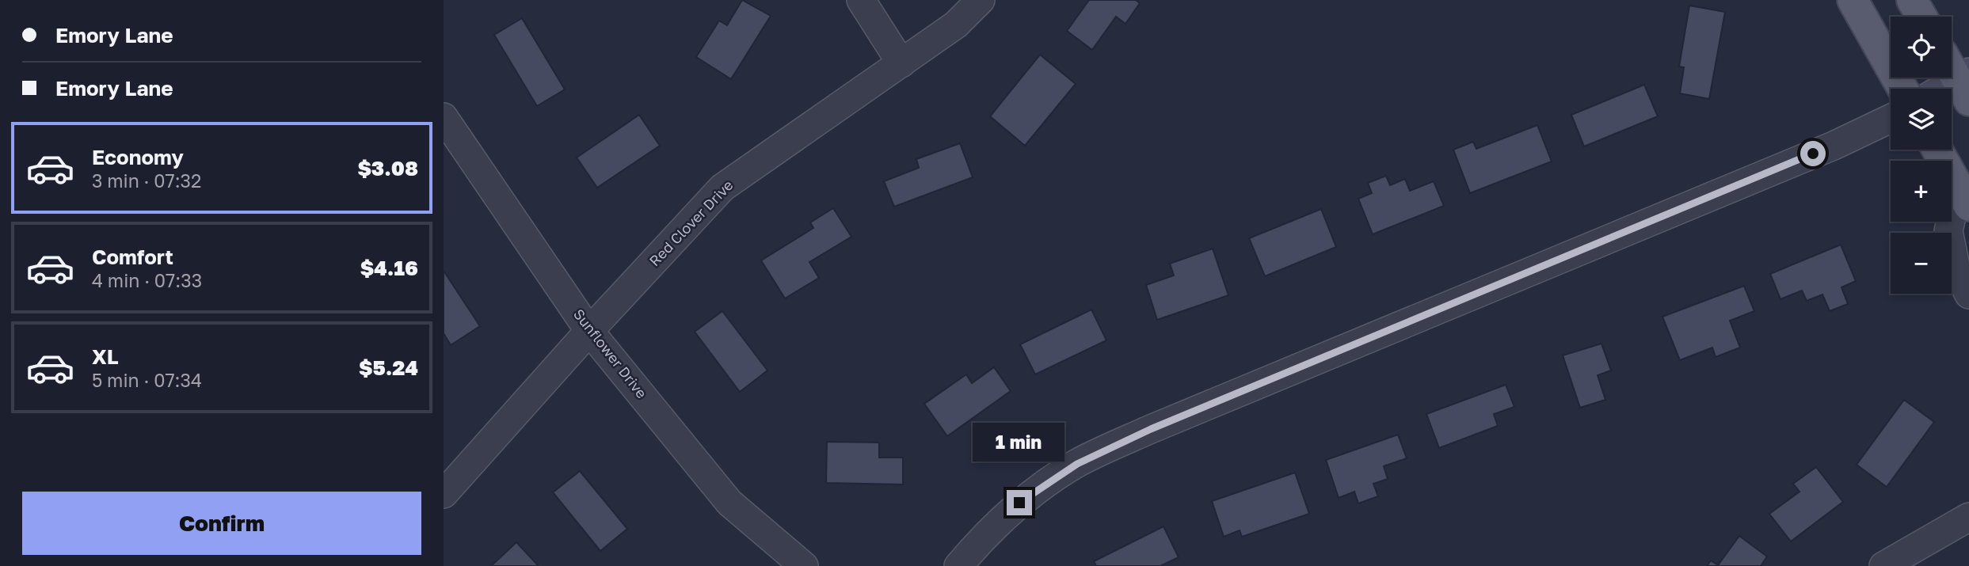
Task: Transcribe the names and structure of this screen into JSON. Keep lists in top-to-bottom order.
{
  "streets": {
    "street": ["Red Clover Drive", "Sunflower Drive"]
  },
  "crossings": [
    ["Red Clover Drive", "Sunflower Drive"]
  ],
  "page": {
    "banner": ["Emory Lane", "Emory Lane"],
    "map_buttons": ["+", "−"],
    "list": [
      {
        "name": "Economy",
        "note": "3 min · 07:32",
        "value": "$3.08"
      },
      {
        "name": "Comfort",
        "note": "4 min · 07:33",
        "value": "$4.16"
      },
      {
        "name": "XL",
        "note": "5 min · 07:34",
        "value": "$5.24"
      }
    ],
    "bubble": "1 min",
    "buttons": "Confirm"
  }
}
